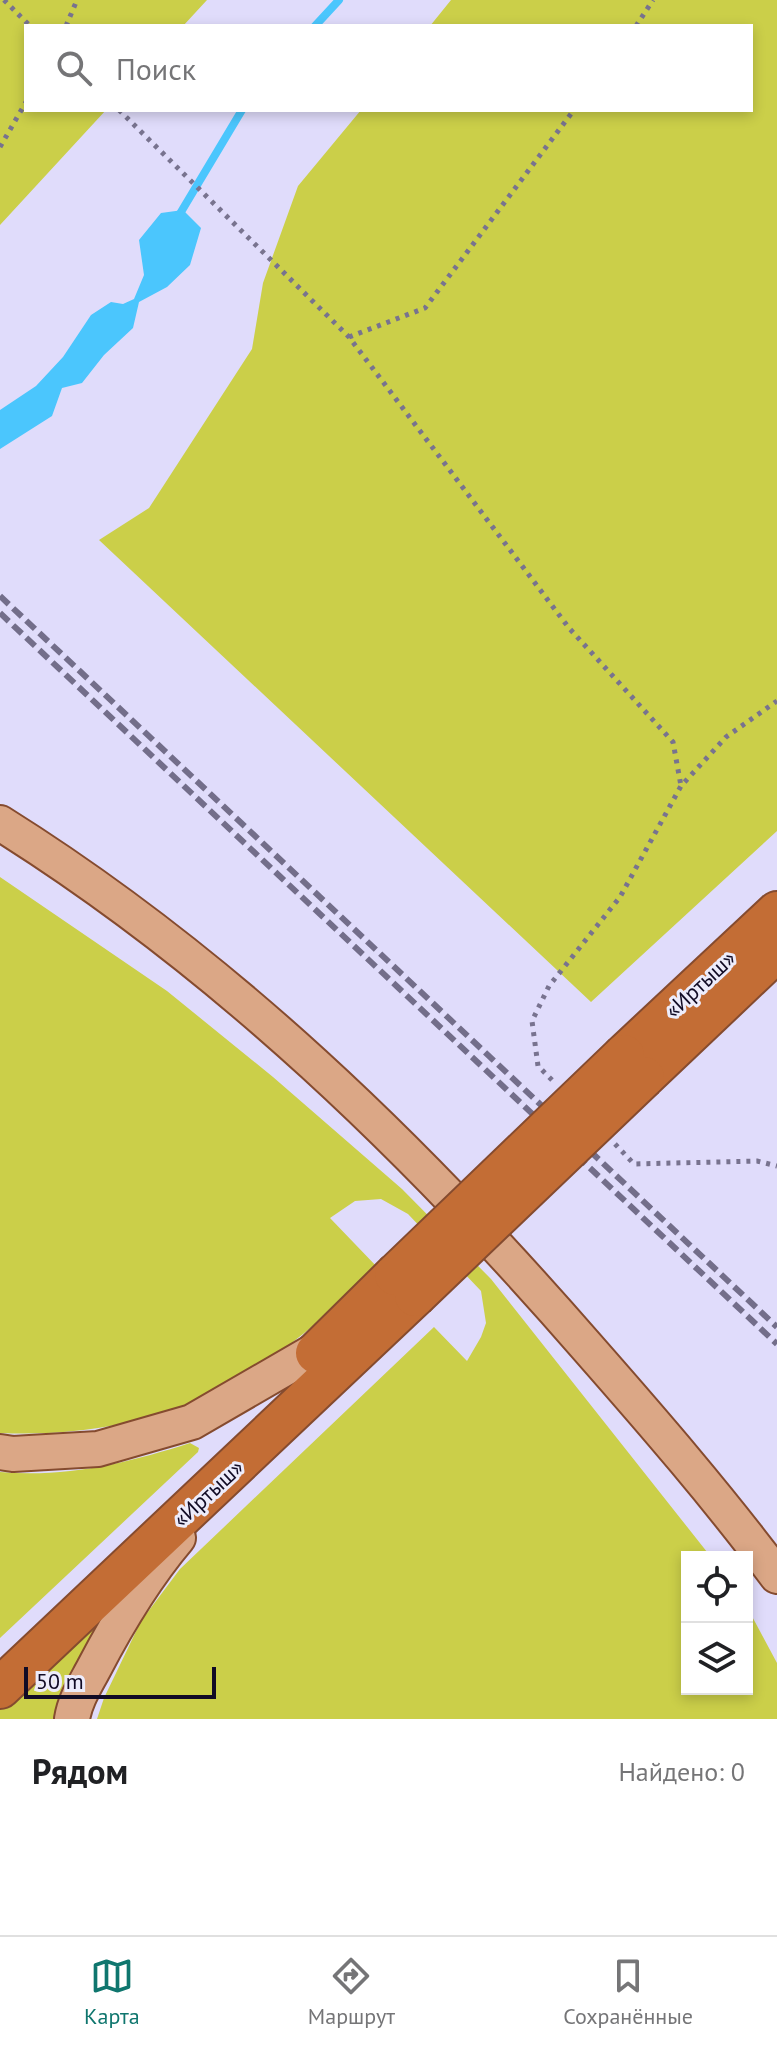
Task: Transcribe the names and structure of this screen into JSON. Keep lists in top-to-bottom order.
{
  "streets": {
    "highway": ["«Иртыш»"]
  },
  "scale_bar": "50 m",
  "page": {
    "search": "Поиск",
    "scale": "50 m",
    "heading": ["Рядом", "Найдено: 0"],
    "nav": ["Карта", "Маршрут", "Сохранённые"]
  }
}
